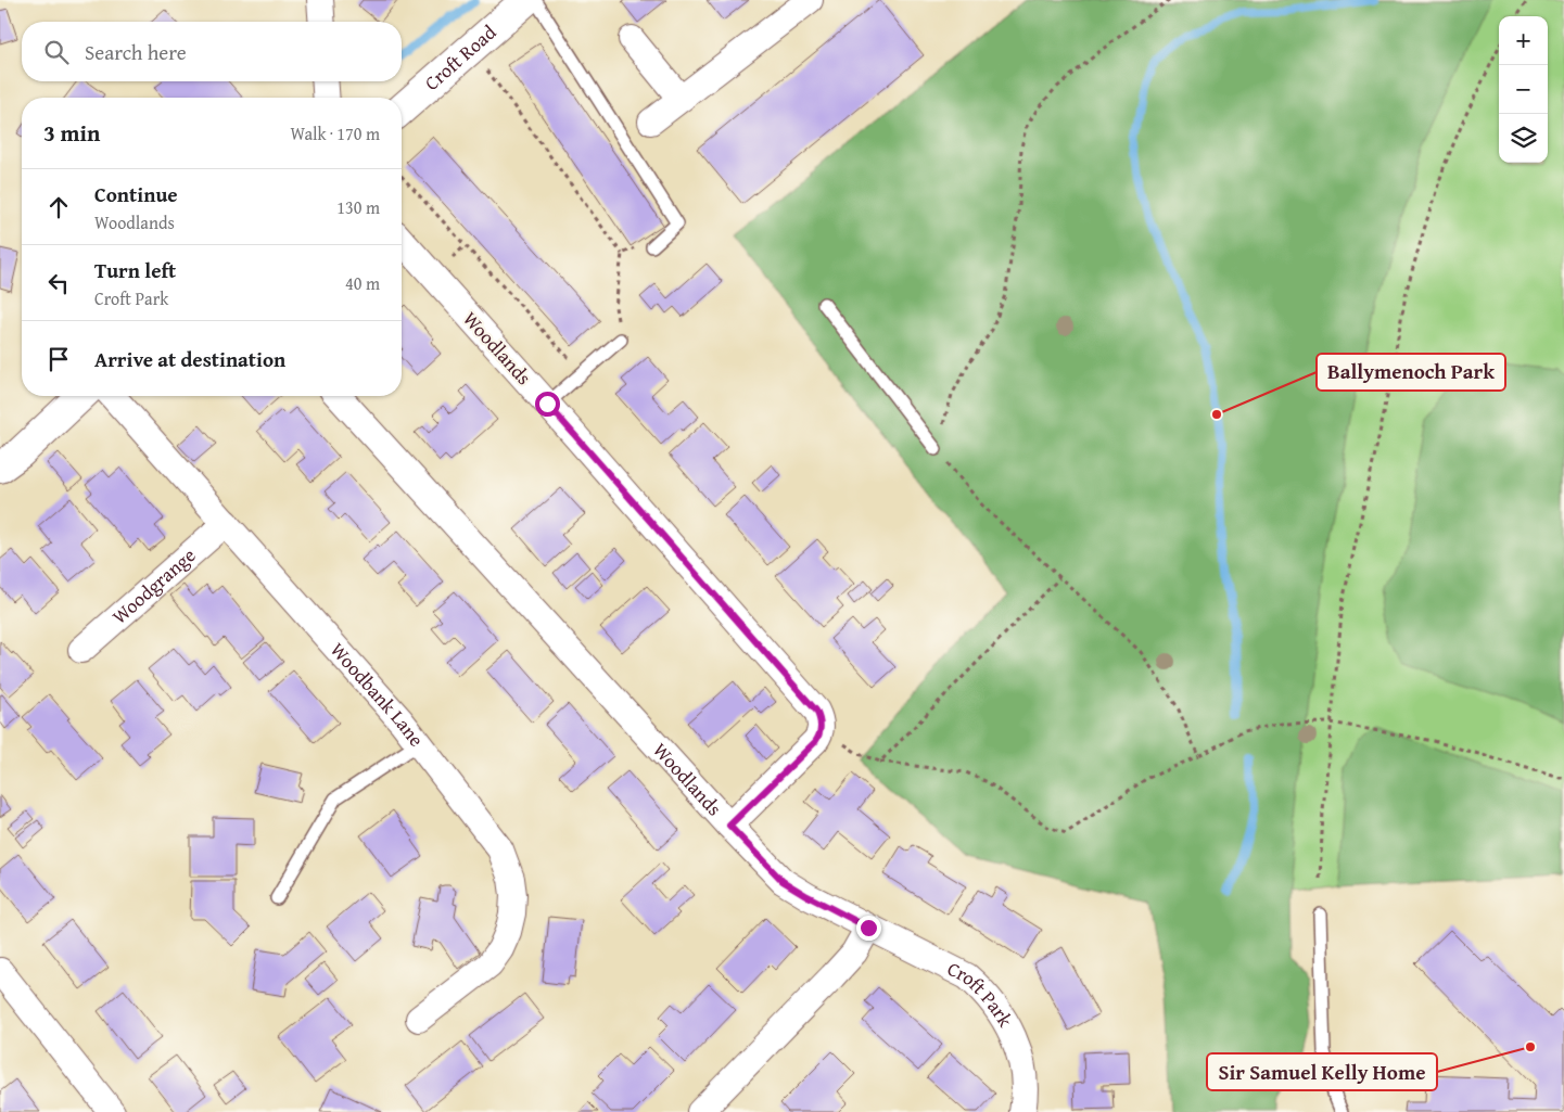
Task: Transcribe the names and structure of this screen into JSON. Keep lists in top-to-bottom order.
{
  "streets": {
    "street": [
      "Croft Road",
      "Woodlands",
      "Woodgrange",
      "Woodbank Lane",
      "Croft Park"
    ]
  },
  "crossings": [
    ["Woodlands", "Croft Park"],
    ["Woodgrange", "Woodbank Lane"]
  ],
  "places": ["Ballymenoch Park", "Sir Samuel Kelly Home"],
  "page": {
    "map_buttons": ["+", "−"],
    "search": "Search here",
    "heading": ["3 min", "Walk · 170 m"],
    "list": [
      ["Continue", "Woodlands", "130 m"],
      ["Turn left", "Croft Park", "40 m"],
      "Arrive at destination"
    ]
  }
}
